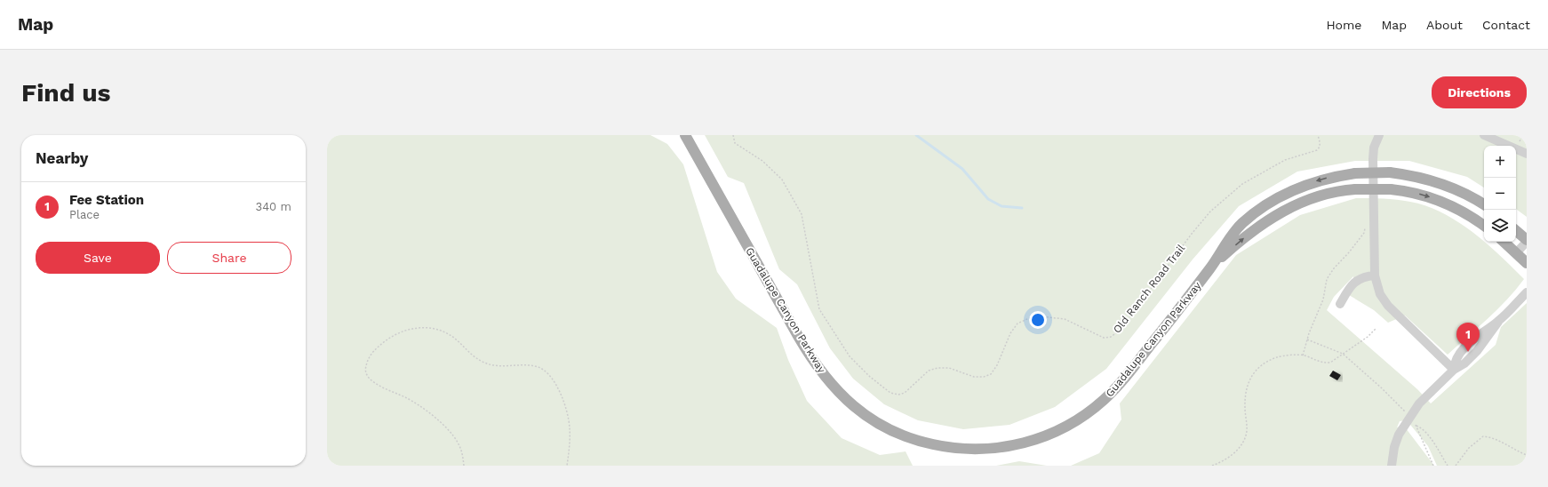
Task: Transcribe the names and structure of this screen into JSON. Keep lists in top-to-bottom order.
{
  "streets": {
    "main road": ["Guadalupe Canyon Parkway"],
    "path": ["Old Ranch Road Trail"]
  },
  "page": {
    "header": "Map",
    "nav": [
      "Home",
      "Map",
      "About",
      "Contact"
    ],
    "buttons": [
      "Directions",
      ["Save", "Share"]
    ],
    "title": "Find us",
    "heading": "Nearby",
    "map_buttons": ["+", "−"],
    "list": [
      {
        "mark": "1",
        "name": "Fee Station",
        "note": "Place",
        "value": "340 m"
      }
    ],
    "pins": "1"
  }
}
